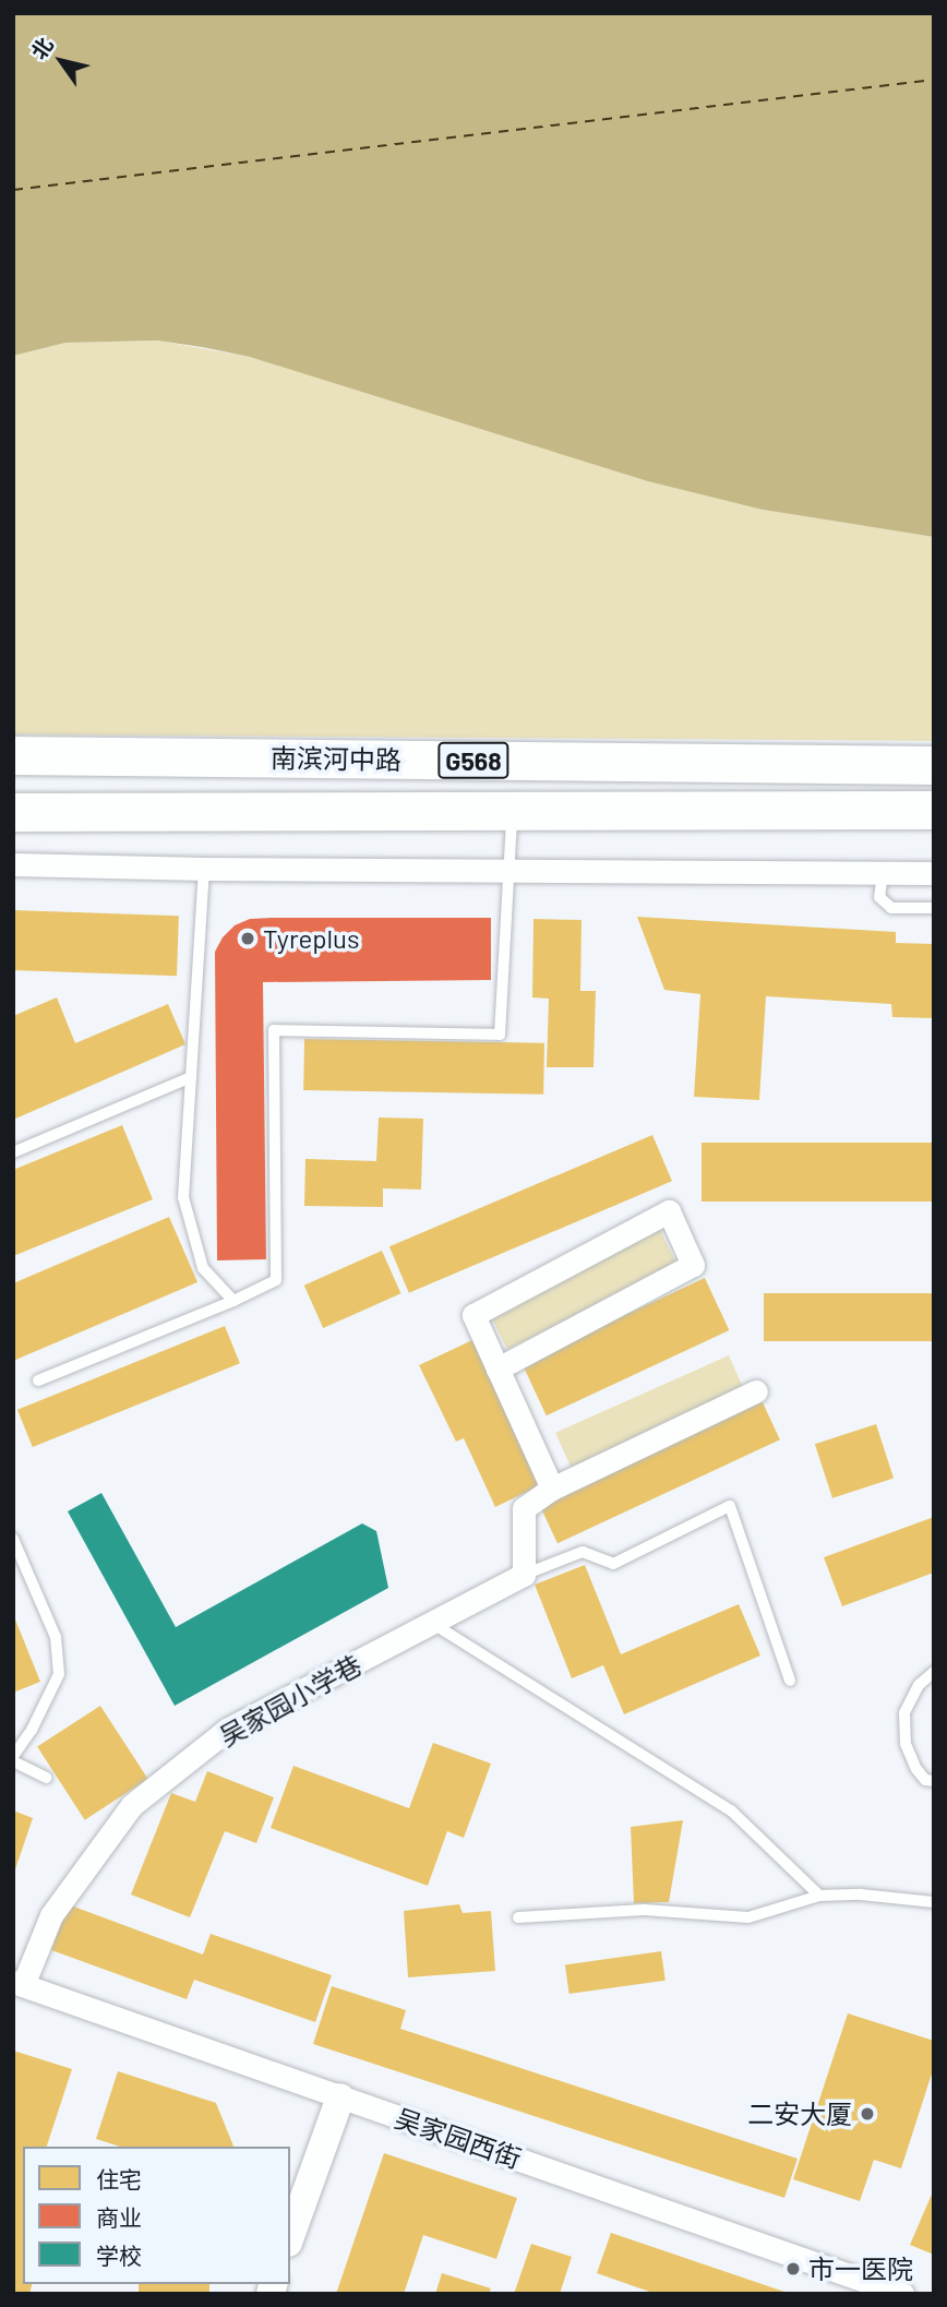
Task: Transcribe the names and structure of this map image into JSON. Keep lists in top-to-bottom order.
{
  "streets": {
    "highway": ["南滨河中路", "G568"],
    "street": ["吴家园小学巷", "吴家园西街"]
  },
  "crossings": [
    ["吴家园小学巷", "吴家园西街"]
  ],
  "places": ["Tyreplus", "二安大厦", "市一医院"],
  "legend": ["住宅", "商业", "学校"],
  "north": "top left"
}
